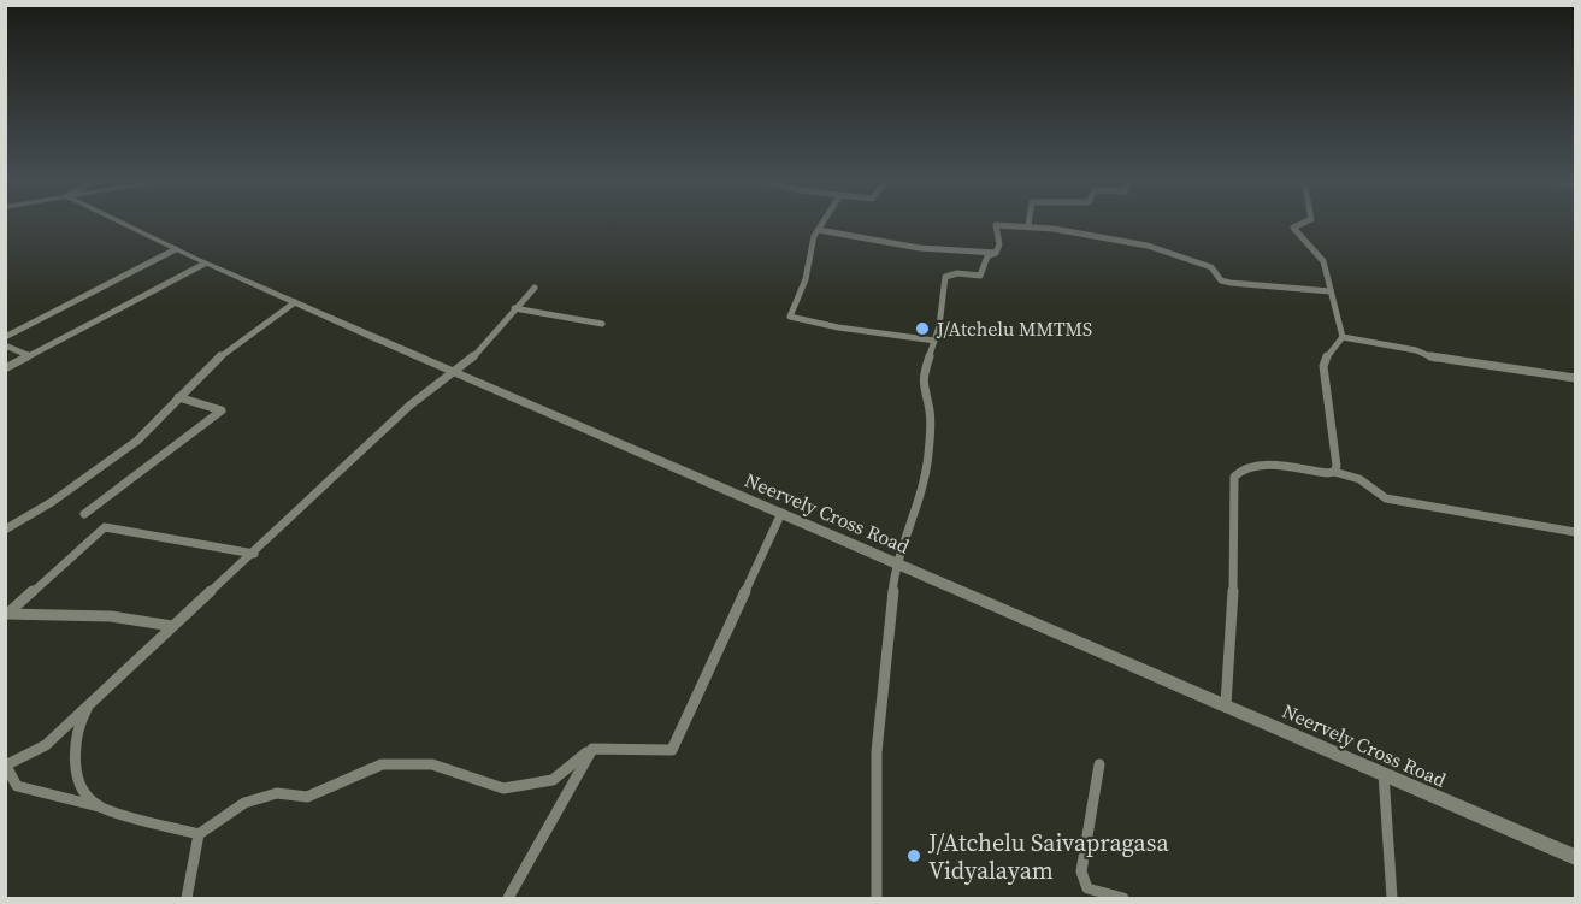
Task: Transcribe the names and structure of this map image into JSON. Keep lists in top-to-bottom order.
{
  "streets": {
    "street": ["Neervely Cross Road"]
  },
  "places": ["J/Atchelu MMTMS", "J/Atchelu Saivapragasa Vidyalayam"]
}
